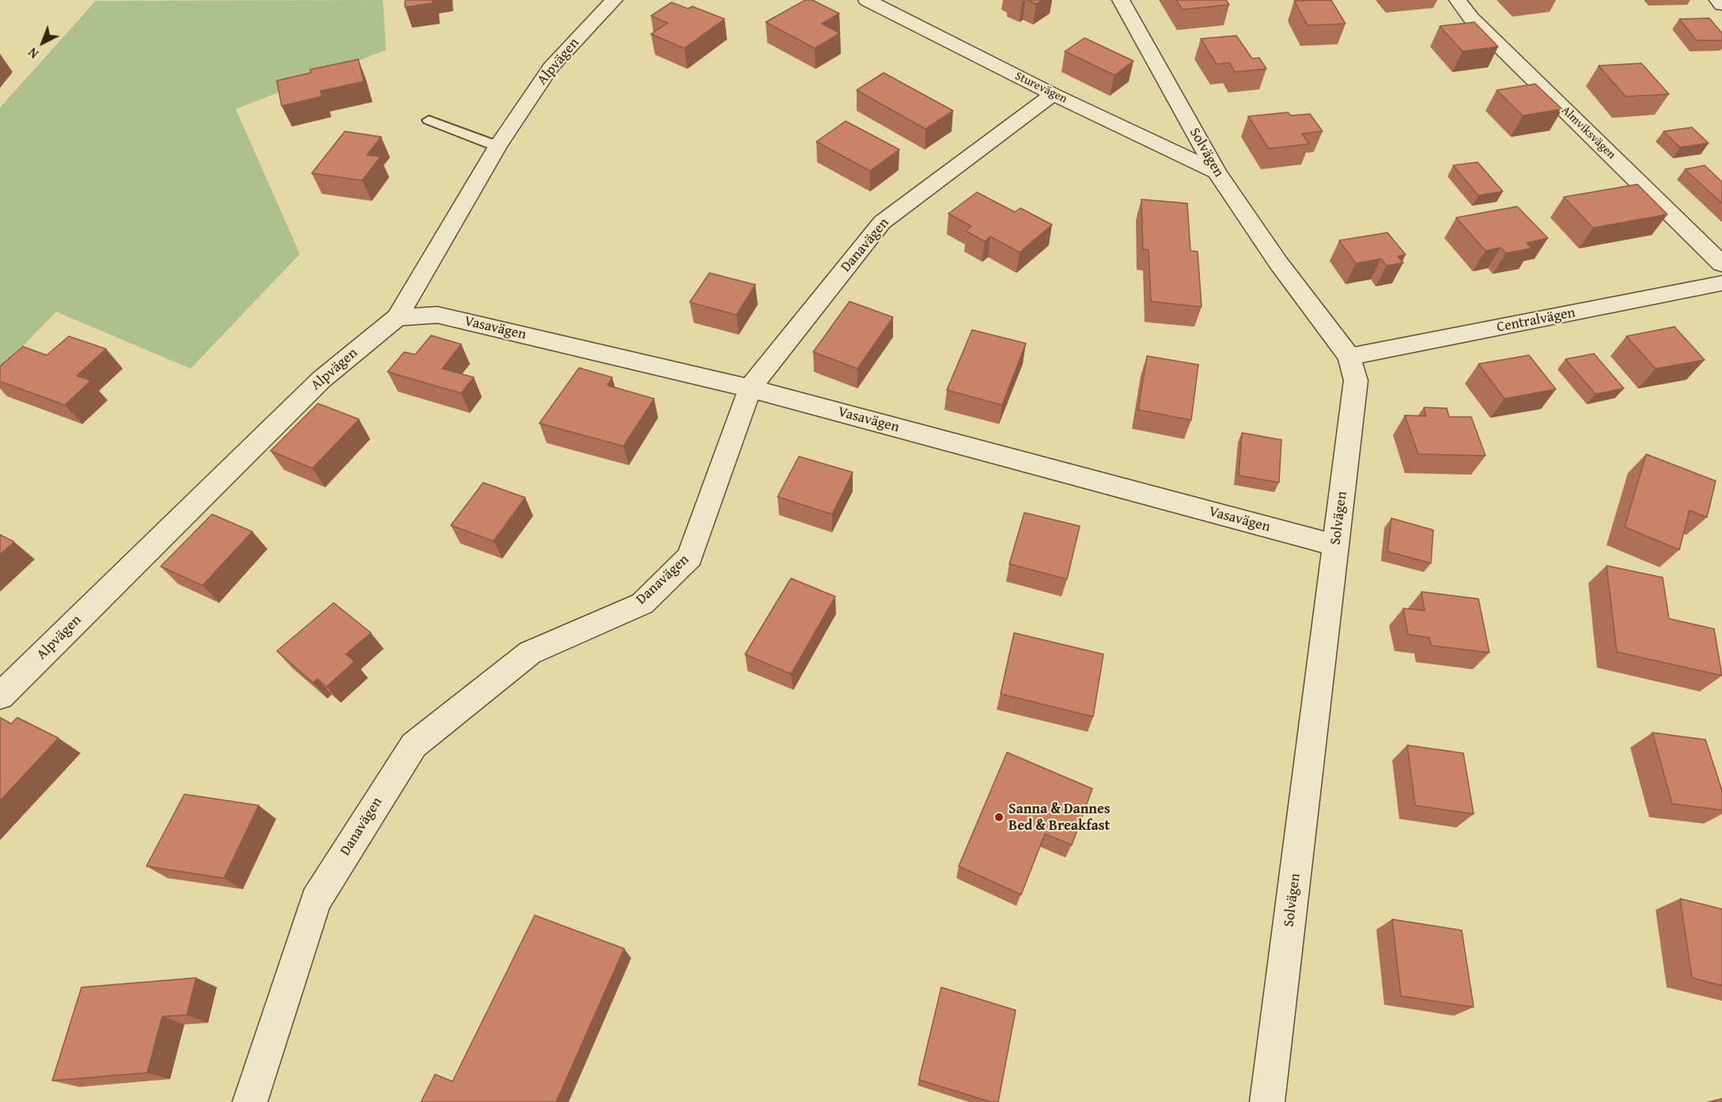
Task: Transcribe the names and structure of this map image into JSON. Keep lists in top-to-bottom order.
{
  "streets": {
    "street": [
      "Alpvägen",
      "Sturevägen",
      "Almviksvägen",
      "Solvägen",
      "Danavägen",
      "Centralvägen",
      "Vasavägen"
    ]
  },
  "crossings": [
    ["Alpvägen", "Vasavägen"],
    ["Sturevägen", "Solvägen"],
    ["Sturevägen", "Danavägen"],
    ["Solvägen", "Centralvägen"],
    ["Solvägen", "Vasavägen"],
    ["Danavägen", "Vasavägen"]
  ],
  "places": ["Sanna & Dannes Bed & Breakfast"],
  "north": "bottom left"
}
